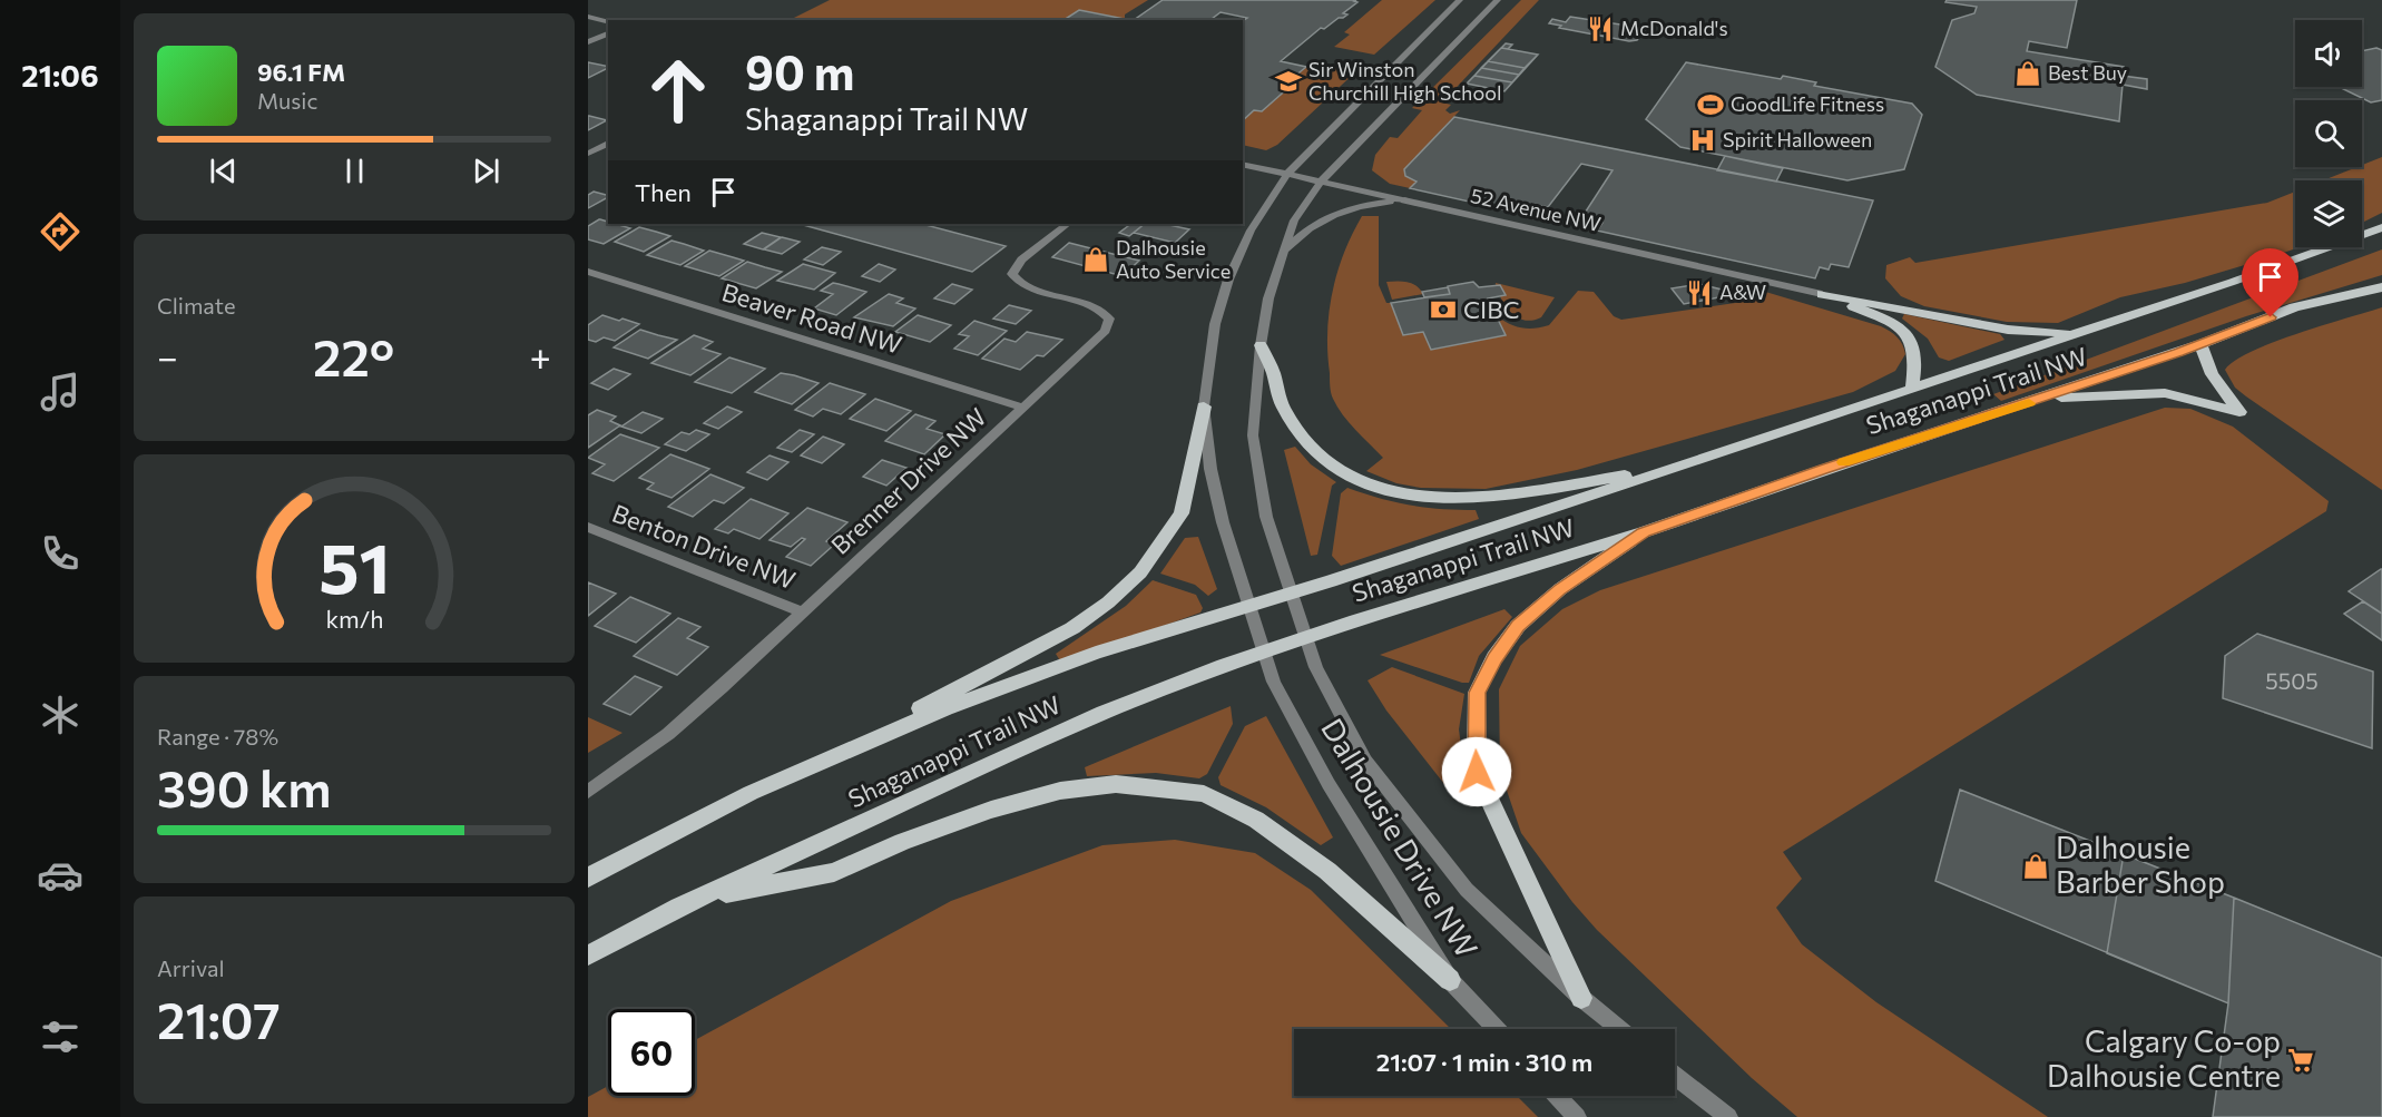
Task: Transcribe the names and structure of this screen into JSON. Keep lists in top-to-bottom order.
{
  "streets": {
    "main road": ["Shaganappi Trail NW"],
    "street": [
      "52 Avenue NW",
      "Beaver Road NW",
      "Brenner Drive NW",
      "Benton Drive NW",
      "Dalhousie Drive NW"
    ]
  },
  "crossings": [
    ["52 Avenue NW", "Dalhousie Drive NW"],
    ["Beaver Road NW", "Brenner Drive NW"],
    ["Shaganappi Trail NW", "Dalhousie Drive NW"],
    ["Brenner Drive NW", "Benton Drive NW"]
  ],
  "places": {
    "restaurant": ["McDonald's", "A&W"],
    "shop": ["Best Buy", "Dalhousie Auto Service", "Dalhousie Barber Shop"],
    "school or university": ["Sir Winston Churchill High School"],
    "sports": ["GoodLife Fitness"],
    "hospital": ["Spirit Halloween"],
    "bank": ["CIBC"],
    "supermarket": ["Calgary Co-op Dalhousie Centre"]
  },
  "house_numbers": ["5505"],
  "page": {
    "tabs": "21:06",
    "turn": ["90 m", "Shaganappi Trail NW"],
    "song": ["96.1 FM", "Music"],
    "then": "Then",
    "tile": [
      "Climate",
      ["Range · 78%", "390 km"],
      ["Arrival", "21:07"]
    ],
    "heat": ["−", "22°", "+"],
    "limit": "60",
    "trip": "21:07 · 1 min · 310 m",
    "gauge": ["51", "km/h"]
  }
}
